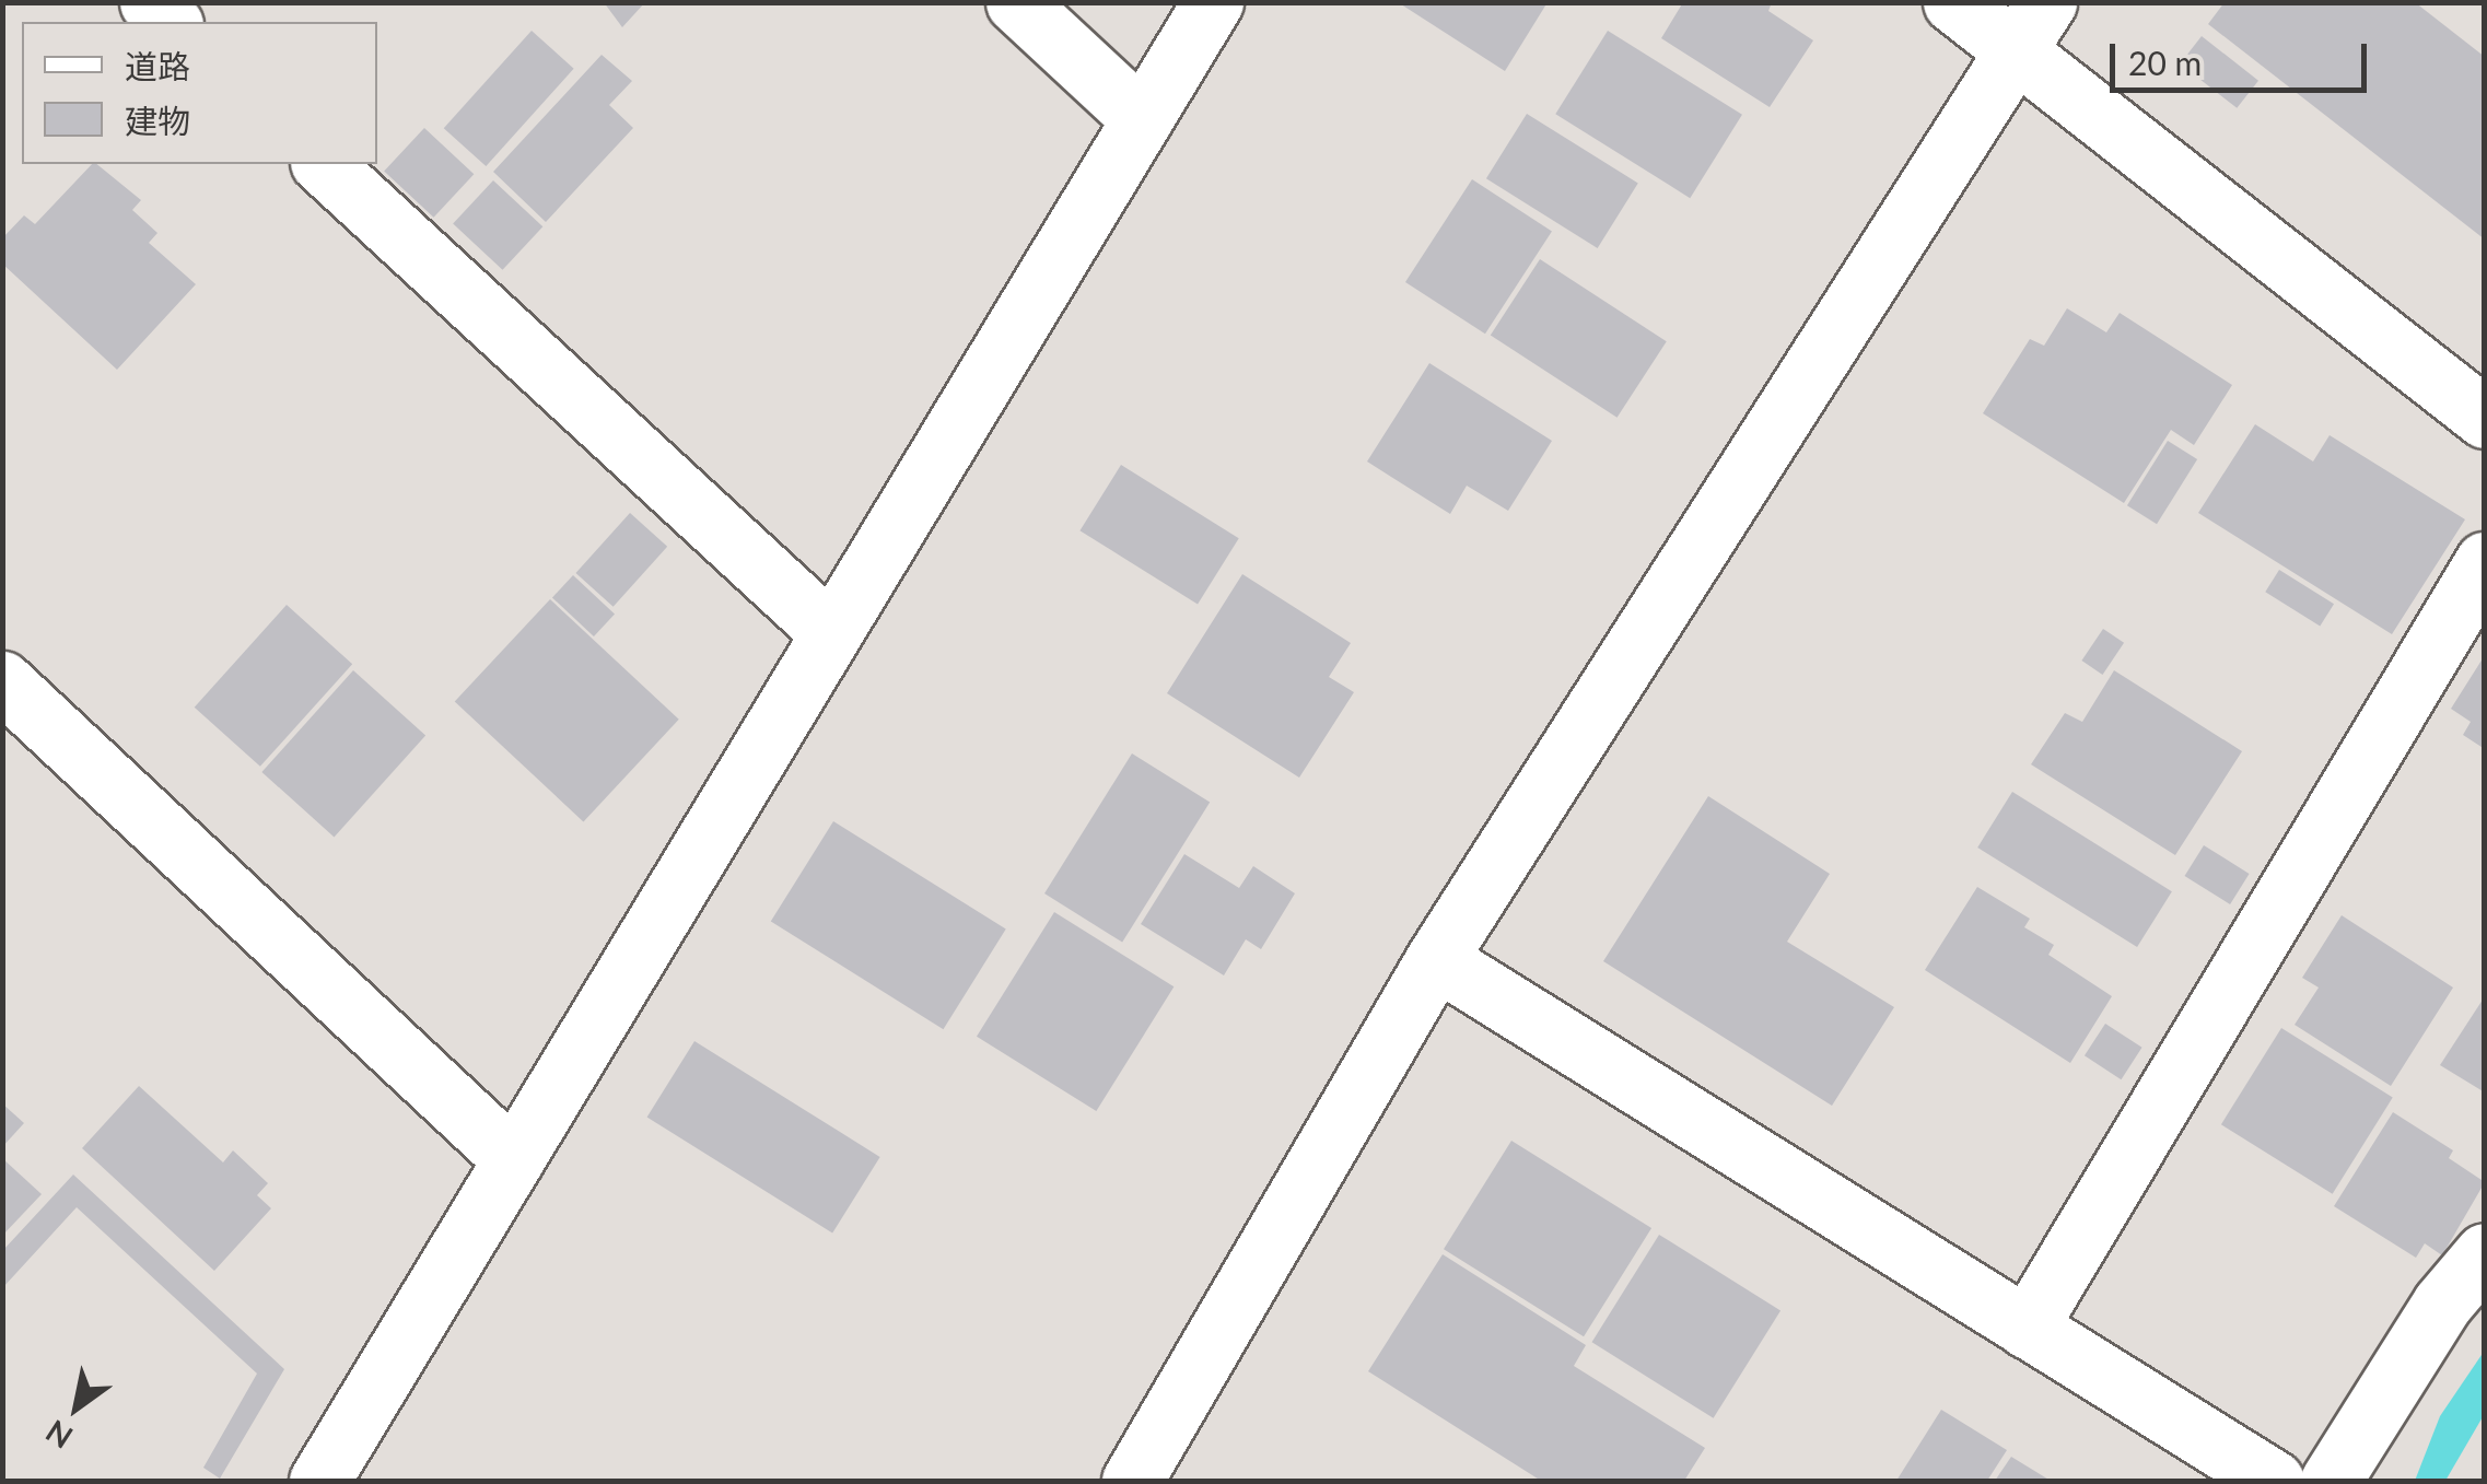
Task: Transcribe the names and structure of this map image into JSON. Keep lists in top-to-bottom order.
{
  "legend": ["道路", "建物"],
  "scale_bar": "20 m",
  "north": "bottom left"
}
